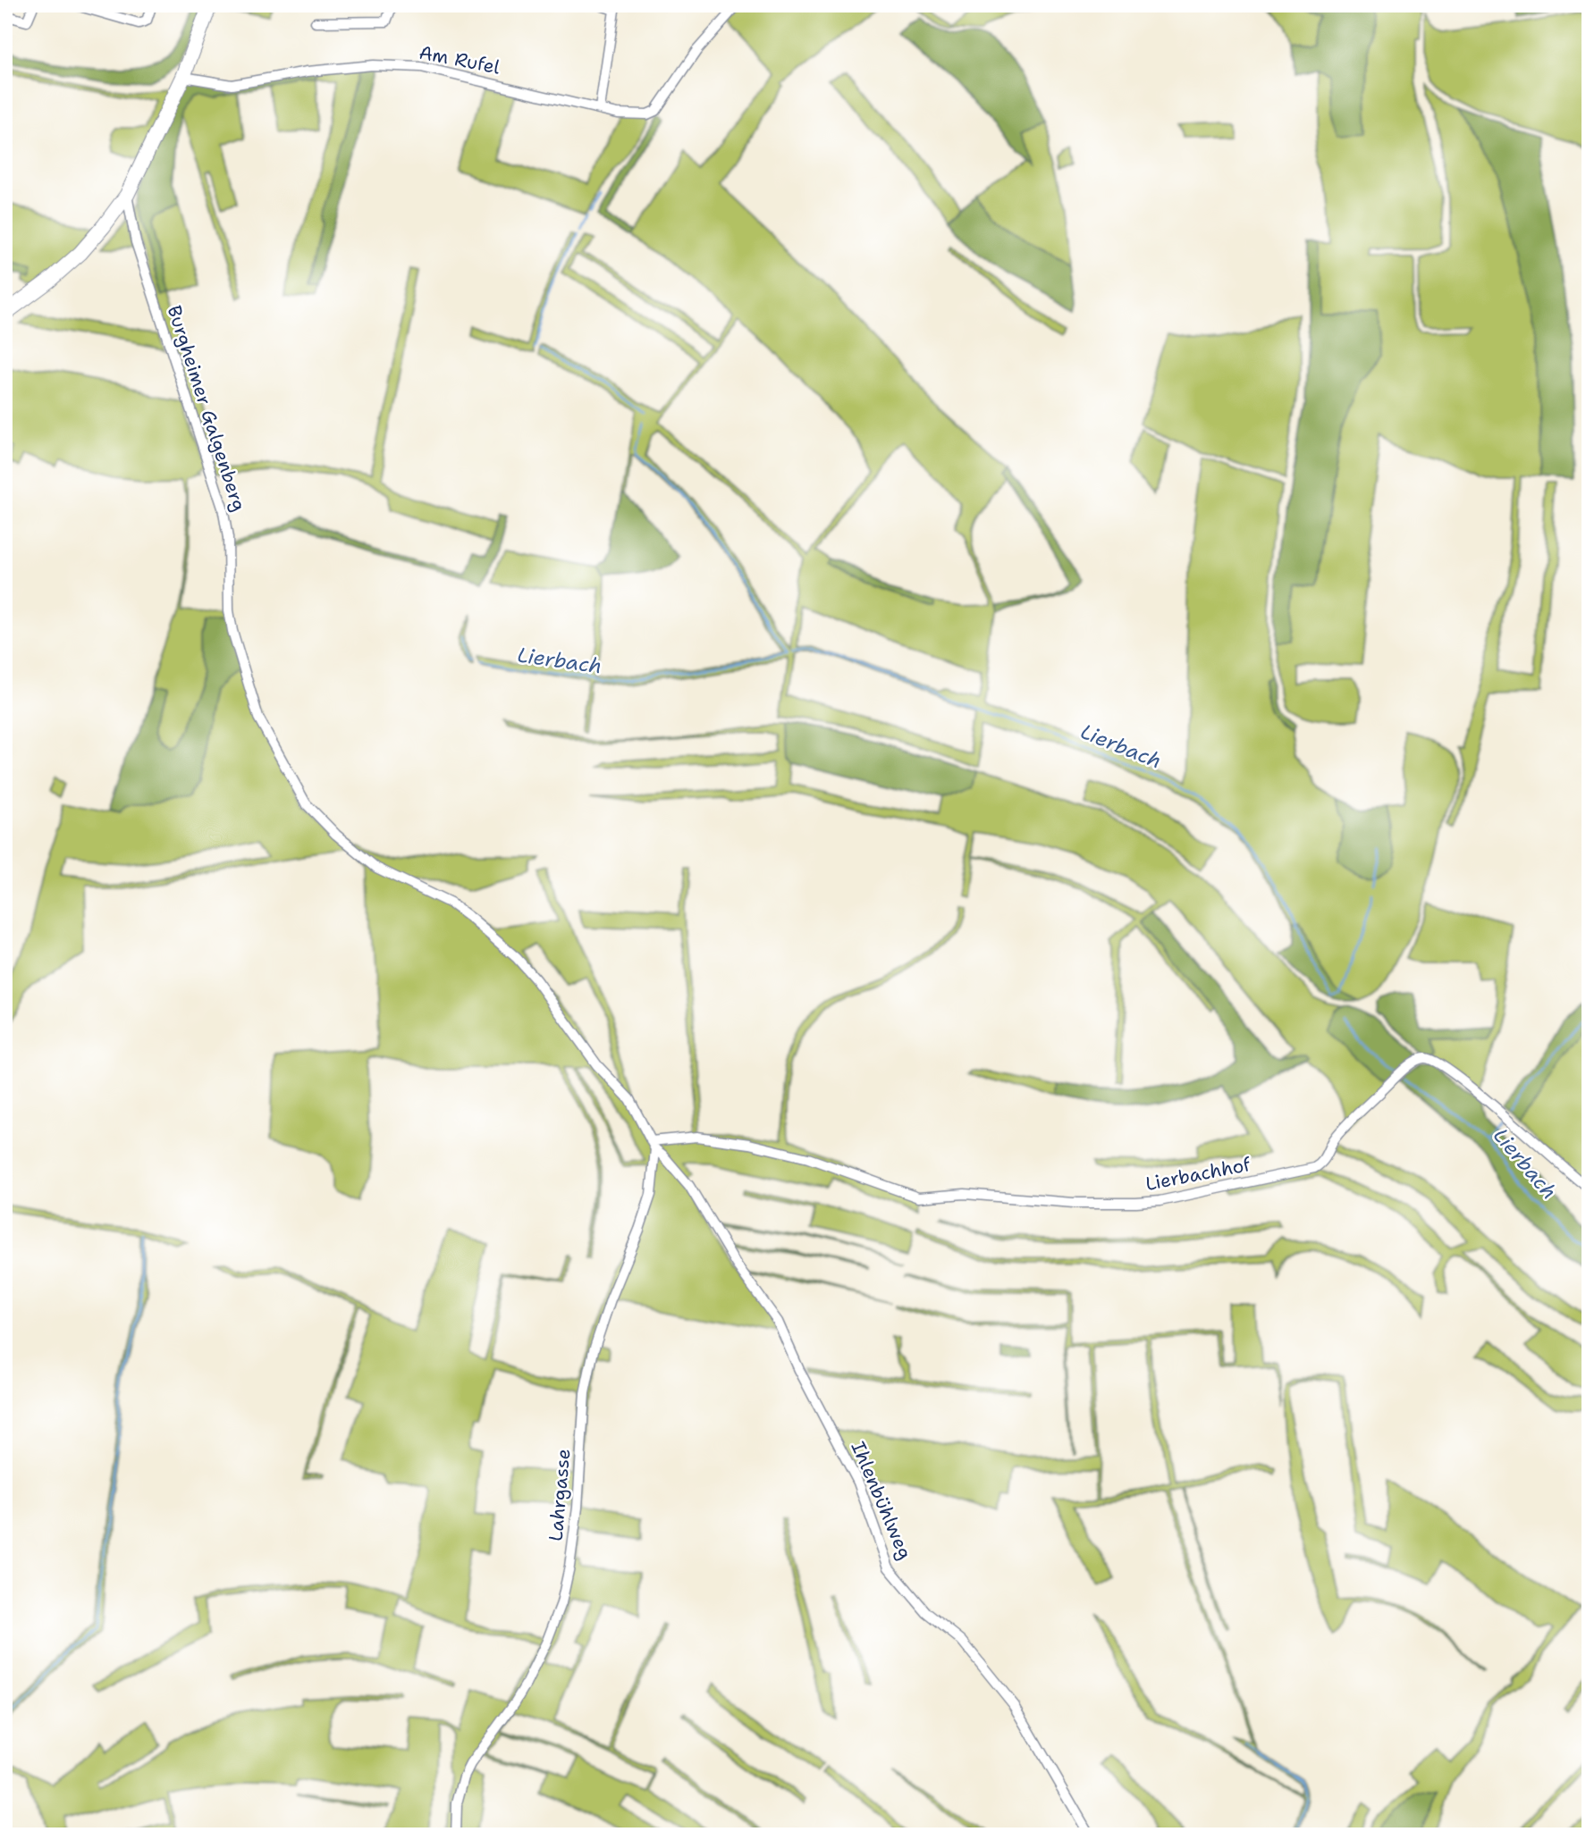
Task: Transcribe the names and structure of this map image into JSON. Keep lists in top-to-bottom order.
{
  "streets": {
    "street": [
      "Am Rufel",
      "Burgheimer Galgenberg",
      "Lierbachhof",
      "Lahrgasse",
      "Ihlenbühlweg"
    ]
  },
  "crossings": [
    ["Burgheimer Galgenberg", "Lierbachhof"],
    ["Burgheimer Galgenberg", "Lahrgasse"],
    ["Burgheimer Galgenberg", "Ihlenbühlweg"],
    ["Lierbachhof", "Lahrgasse"],
    ["Lierbachhof", "Ihlenbühlweg"],
    ["Lahrgasse", "Ihlenbühlweg"]
  ],
  "water": ["Lierbach"]
}
